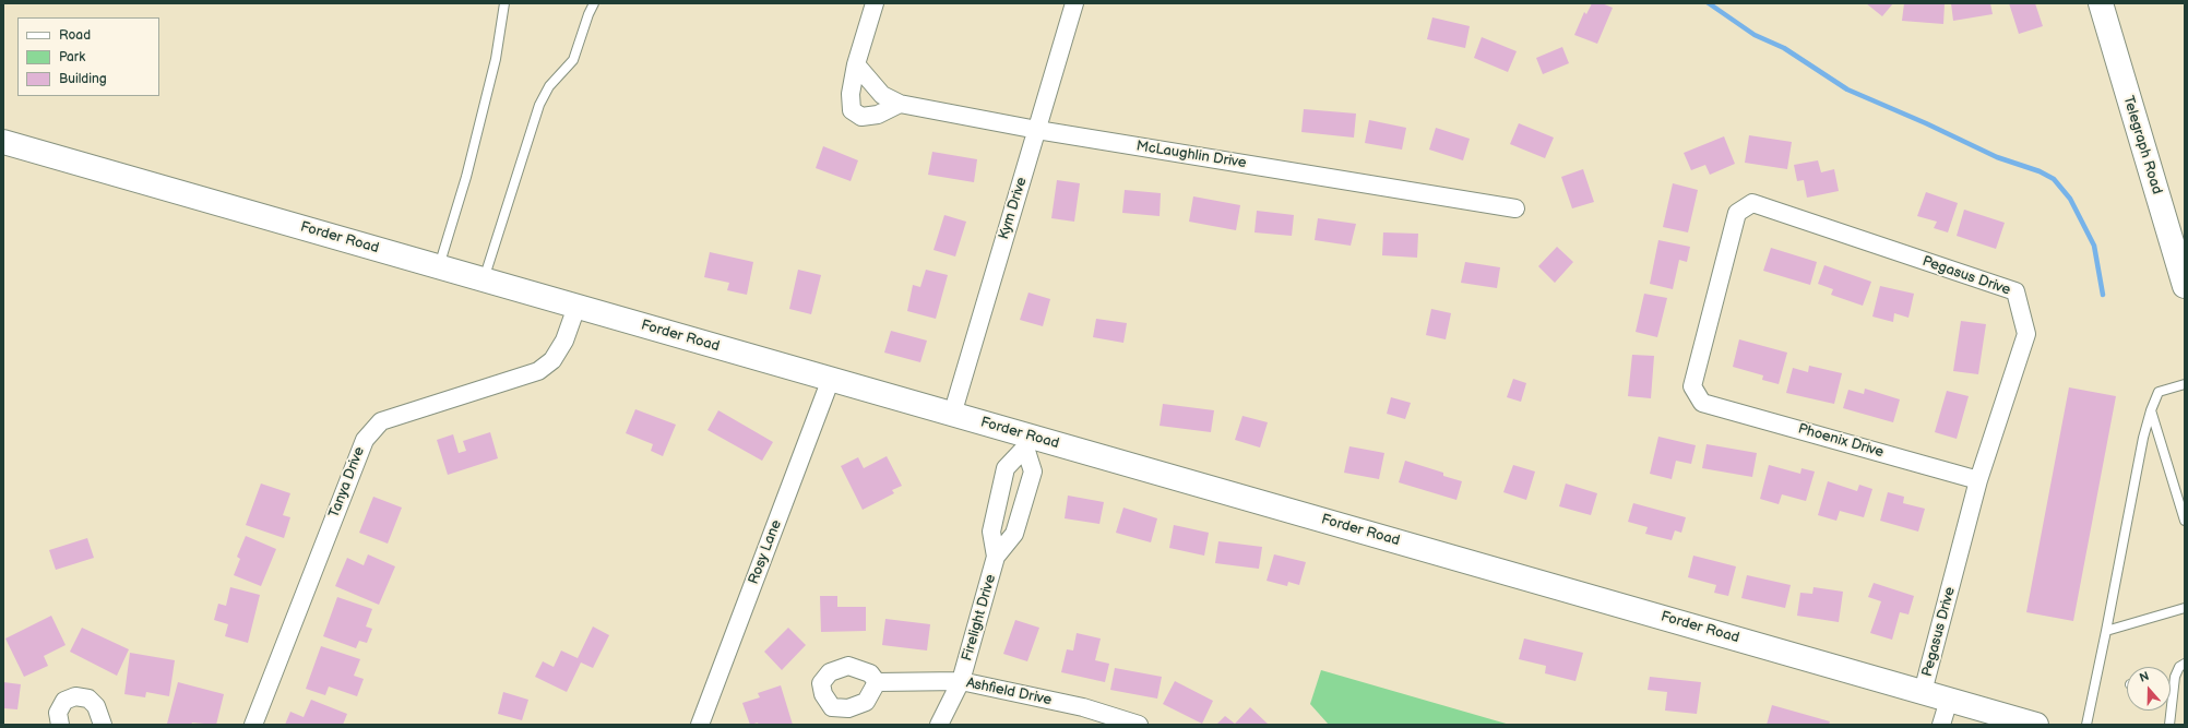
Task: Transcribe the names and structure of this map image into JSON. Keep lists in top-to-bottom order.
{
  "streets": {
    "main road": ["Telegraph Road", "Forder Road"],
    "street": [
      "McLaughlin Drive",
      "Kym Drive",
      "Pegasus Drive",
      "Phoenix Drive",
      "Tanya Drive",
      "Rosy Lane",
      "Firelight Drive",
      "Ashfield Drive"
    ]
  },
  "crossings": [
    ["McLaughlin Drive", "Kym Drive"],
    ["Kym Drive", "Forder Road"],
    ["Forder Road", "Pegasus Drive"],
    ["Forder Road", "Tanya Drive"],
    ["Forder Road", "Rosy Lane"],
    ["Forder Road", "Firelight Drive"],
    ["Pegasus Drive", "Phoenix Drive"],
    ["Firelight Drive", "Ashfield Drive"]
  ],
  "legend": ["Road", "Park", "Building"],
  "north": "top"
}
